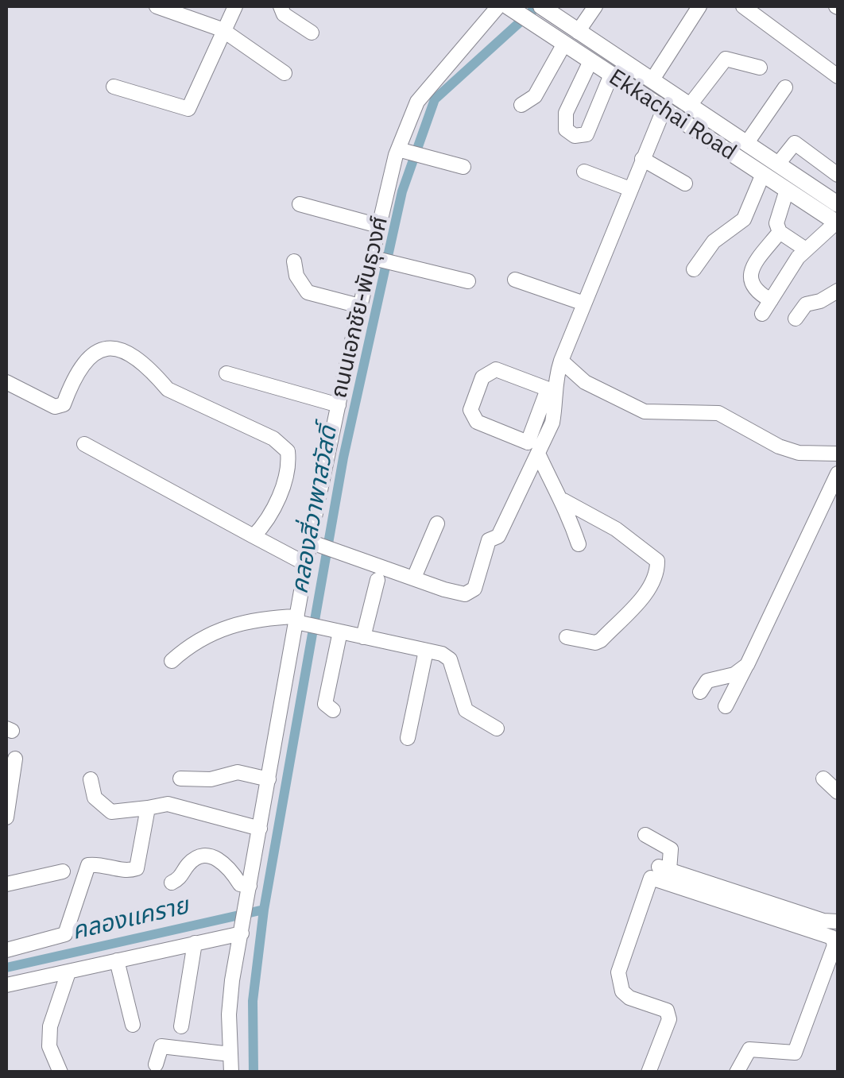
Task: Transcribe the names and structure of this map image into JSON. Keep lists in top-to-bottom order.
{
  "streets": {
    "main road": ["Ekkachai Road"],
    "street": ["ถนนเอกชัย-พันธุวงศ์"]
  },
  "crossings": [
    ["Ekkachai Road", "ถนนเอกชัย-พันธุวงศ์"]
  ],
  "water": ["คลองสี่วาพาสวัสดิ์", "คลองเเคราย"]
}
